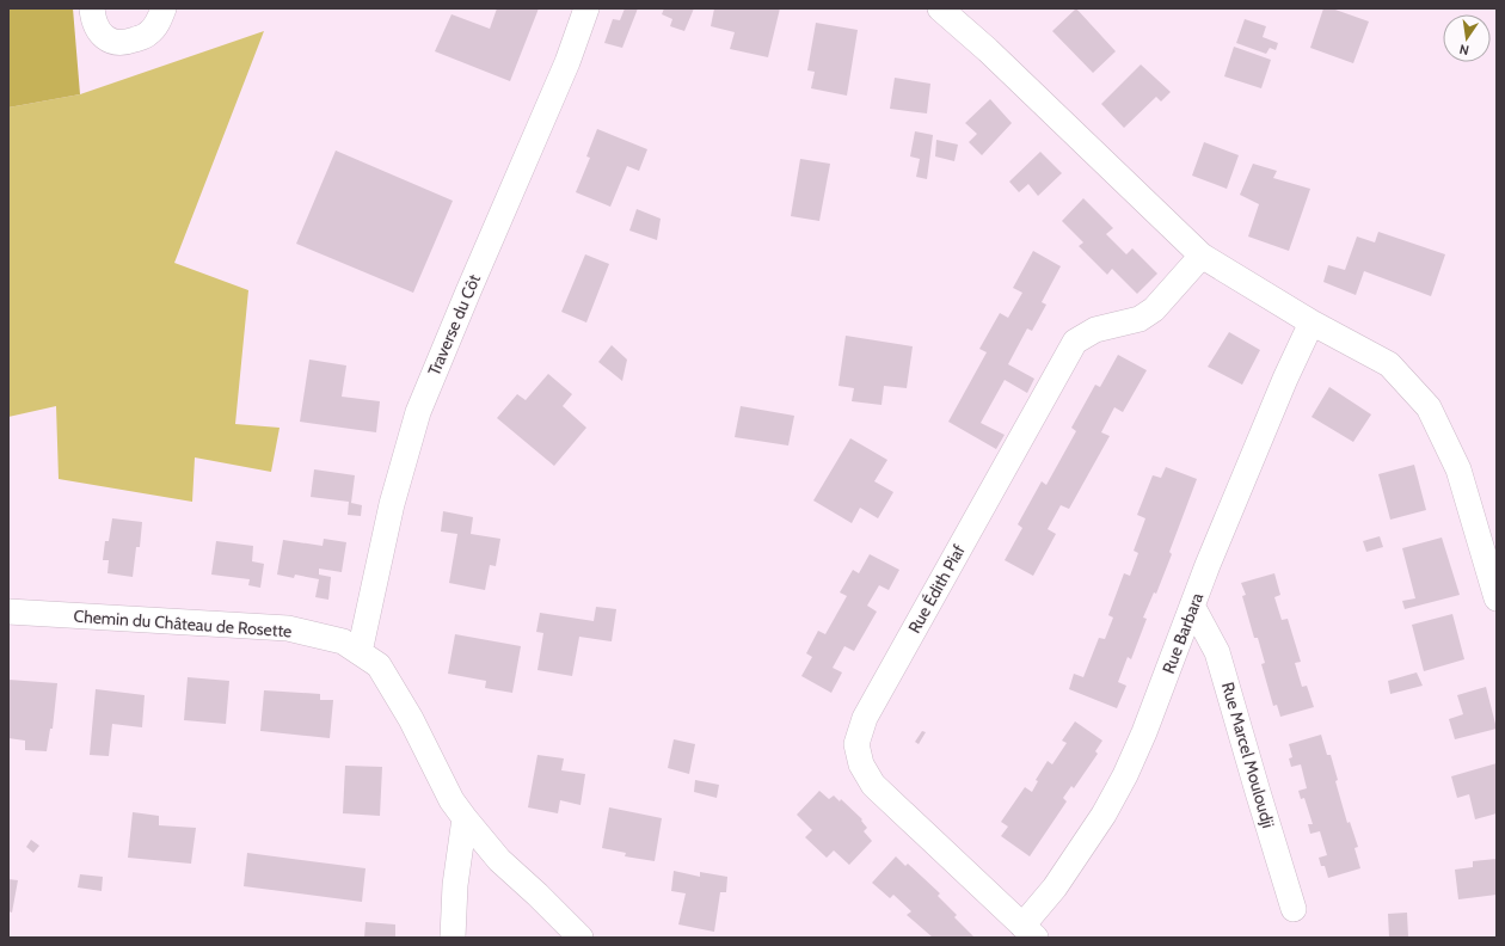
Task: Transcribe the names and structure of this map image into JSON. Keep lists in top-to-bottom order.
{
  "streets": {
    "street": [
      "Traverse du Côt",
      "Rue Édith Piaf",
      "Chemin du Château de Rosette",
      "Rue Barbara",
      "Rue Marcel Mouloudji"
    ]
  },
  "crossings": [
    ["Traverse du Côt", "Chemin du Château de Rosette"],
    ["Rue Édith Piaf", "Rue Barbara"],
    ["Rue Barbara", "Rue Marcel Mouloudji"]
  ],
  "north": "bottom"
}
